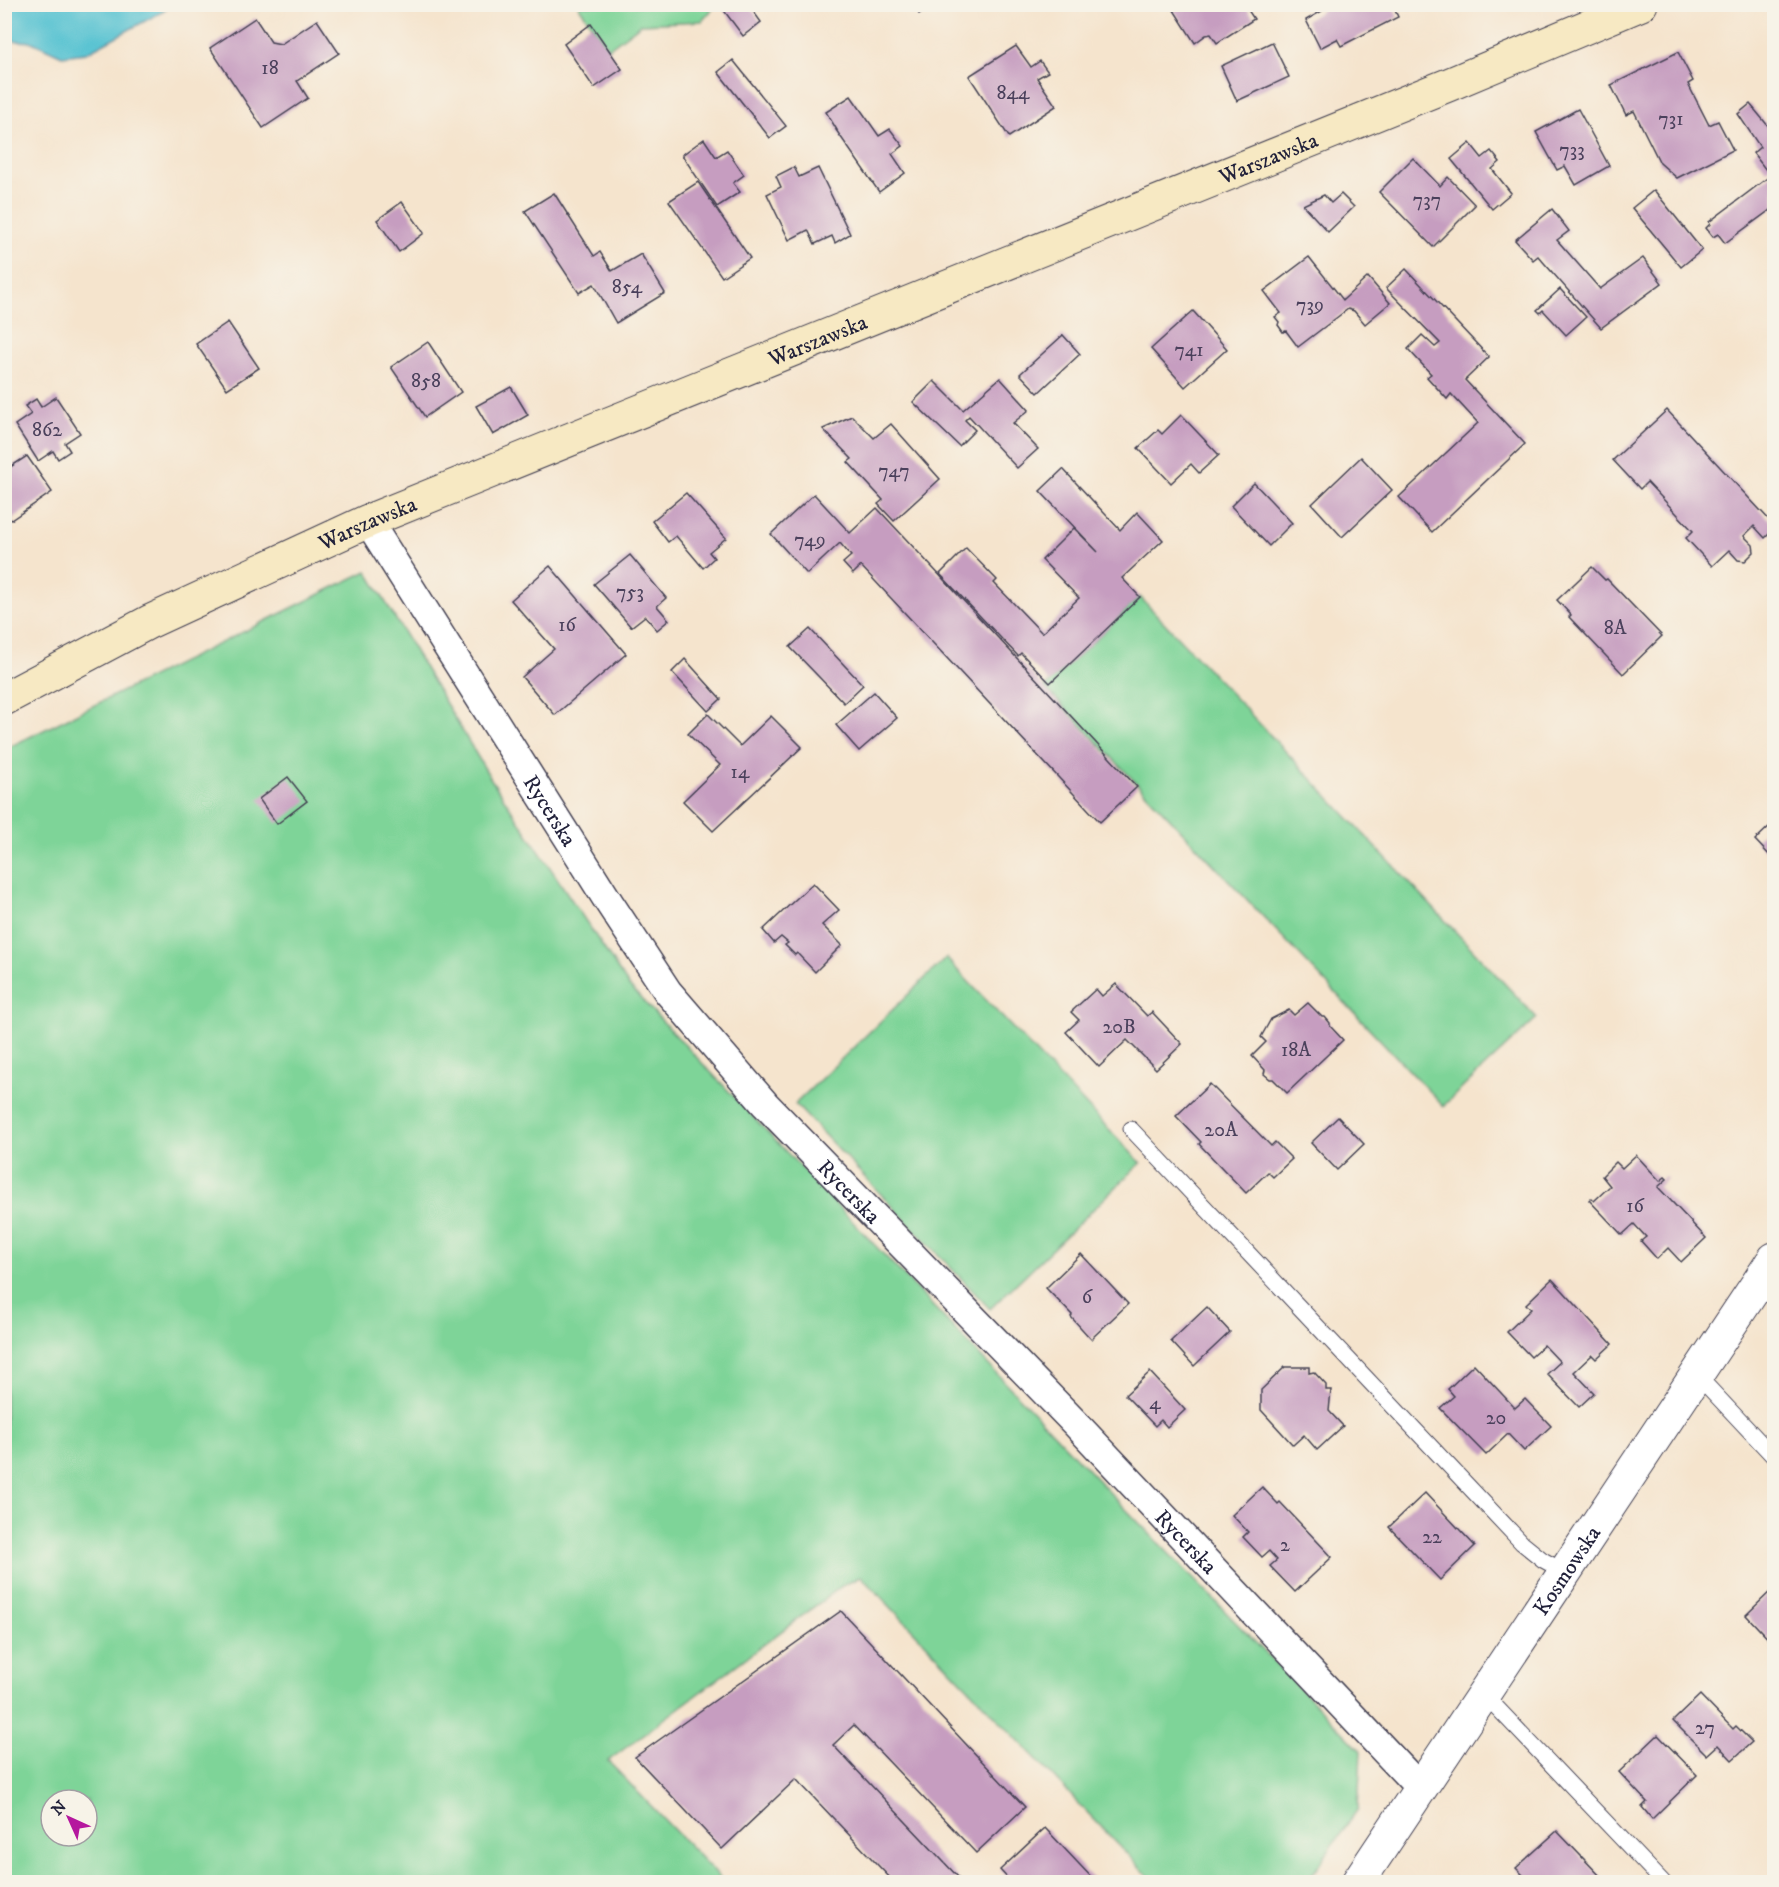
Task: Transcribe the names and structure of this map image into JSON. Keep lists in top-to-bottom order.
{
  "streets": {
    "main road": ["Warszawska"],
    "street": ["Rycerska", "Kosmowska"]
  },
  "crossings": [
    ["Warszawska", "Rycerska"],
    ["Rycerska", "Kosmowska"]
  ],
  "house_numbers": [
    "18",
    "844",
    "731",
    "733",
    "737",
    "854",
    "739",
    "741",
    "858",
    "862",
    "747",
    "749",
    "753",
    "16",
    "8A",
    "14",
    "20B",
    "18A",
    "20A",
    "16",
    "6",
    "4",
    "20",
    "22",
    "2",
    "27"
  ],
  "north": "top left"
}
